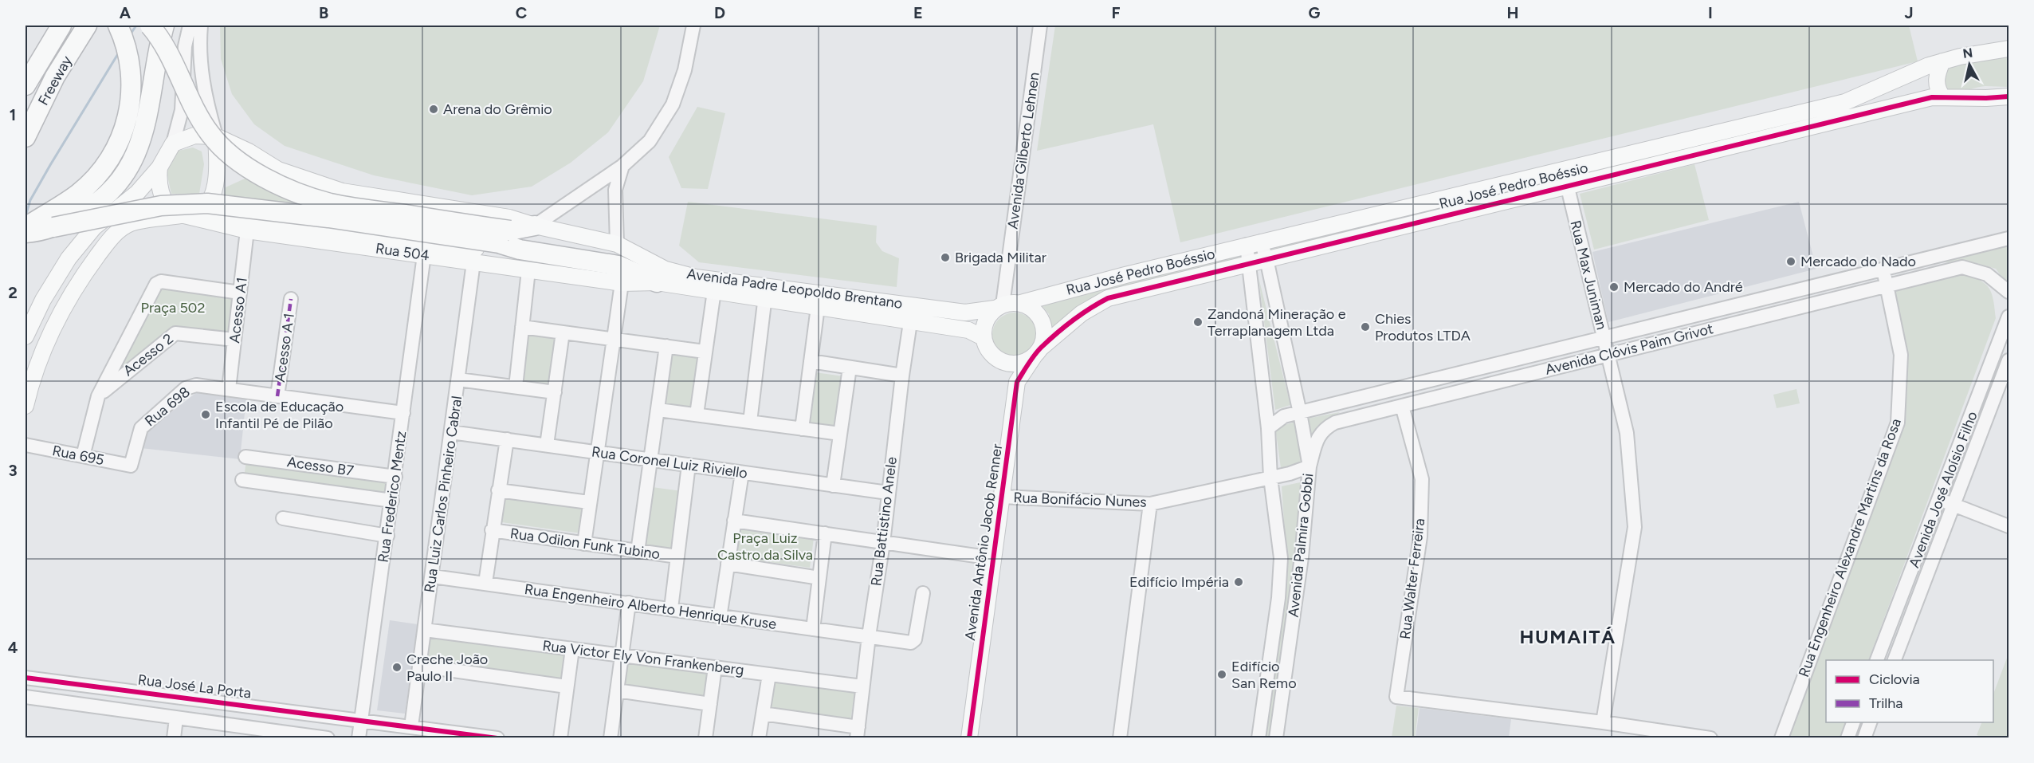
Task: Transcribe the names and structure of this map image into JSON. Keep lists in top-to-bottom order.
{
  "streets": {
    "highway": ["Freeway"],
    "main road": [
      "Rua José Pedro Boéssio",
      "Rua 504",
      "Avenida Padre Leopoldo Brentano",
      "Avenida Antônio Jacob Renner"
    ],
    "street": [
      "Avenida Gilberto Lehnen",
      "Rua Max Juniman",
      "Acesso A1",
      "Acesso A 1",
      "Avenida Clóvis Paim Grivot",
      "Acesso 2",
      "Rua 698",
      "Rua 695",
      "Rua Coronel Luiz Riviello",
      "Acesso B7",
      "Avenida José Aloísio Filho",
      "Rua Luiz Carlos Pinheiro Cabral",
      "Rua Frederico Mentz",
      "Rua Bonifácio Nunes",
      "Rua Battistino Anele",
      "Rua Odilon Funk Tubino",
      "Avenida Palmira Gobbi",
      "Rua Engenheiro Alexandre Martins da Rosa",
      "Rua Walter Ferreira",
      "Rua Engenheiro Alberto Henrique Kruse",
      "Rua Victor Ely Von Frankenberg",
      "Rua José La Porta"
    ]
  },
  "crossings": [
    ["Avenida Gilberto Lehnen", "Rua José Pedro Boéssio"],
    ["Avenida Gilberto Lehnen", "Avenida Padre Leopoldo Brentano"],
    ["Avenida Gilberto Lehnen", "Avenida Antônio Jacob Renner"],
    ["Rua José Pedro Boéssio", "Rua Max Juniman"],
    ["Rua José Pedro Boéssio", "Avenida Padre Leopoldo Brentano"],
    ["Rua José Pedro Boéssio", "Avenida Antônio Jacob Renner"],
    ["Rua José Pedro Boéssio", "Avenida Palmira Gobbi"],
    ["Rua 504", "Avenida Padre Leopoldo Brentano"],
    ["Rua 504", "Acesso A1"],
    ["Rua 504", "Rua Luiz Carlos Pinheiro Cabral"],
    ["Rua 504", "Rua Frederico Mentz"],
    ["Rua Max Juniman", "Avenida Clóvis Paim Grivot"],
    ["Rua Max Juniman", "Rua Walter Ferreira"],
    ["Avenida Padre Leopoldo Brentano", "Rua Battistino Anele"],
    ["Avenida Padre Leopoldo Brentano", "Avenida Antônio Jacob Renner"],
    ["Acesso A1", "Acesso 2"],
    ["Acesso A1", "Rua 698"],
    ["Acesso A 1", "Rua 698"],
    ["Avenida Clóvis Paim Grivot", "Avenida Palmira Gobbi"],
    ["Avenida Clóvis Paim Grivot", "Rua Engenheiro Alexandre Martins da Rosa"],
    ["Avenida Clóvis Paim Grivot", "Rua Walter Ferreira"],
    ["Rua 698", "Rua 695"],
    ["Rua 698", "Rua Frederico Mentz"],
    ["Rua Coronel Luiz Riviello", "Rua Luiz Carlos Pinheiro Cabral"],
    ["Rua Coronel Luiz Riviello", "Rua Battistino Anele"],
    ["Acesso B7", "Rua Frederico Mentz"],
    ["Rua Luiz Carlos Pinheiro Cabral", "Rua Engenheiro Alberto Henrique Kruse"],
    ["Rua Luiz Carlos Pinheiro Cabral", "Rua Victor Ely Von Frankenberg"],
    ["Rua Luiz Carlos Pinheiro Cabral", "Rua José La Porta"],
    ["Rua Frederico Mentz", "Rua José La Porta"],
    ["Rua Bonifácio Nunes", "Avenida Antônio Jacob Renner"],
    ["Rua Bonifácio Nunes", "Avenida Palmira Gobbi"],
    ["Rua Battistino Anele", "Rua Engenheiro Alberto Henrique Kruse"],
    ["Rua Battistino Anele", "Rua Victor Ely Von Frankenberg"]
  ],
  "districts": ["HUMAITÁ"],
  "parks": ["Praça 502", "Praça Luiz Castro da Silva"],
  "places": [
    "Arena do Grêmio",
    "Brigada Militar",
    "Mercado do Nado",
    "Mercado do André",
    "Zandoná Mineração e Terraplanagem Ltda",
    "Chies Produtos LTDA",
    "Escola de Educação Infantil Pé de Pilão",
    "Edifício Impéria",
    "Creche João Paulo II",
    "Edifício San Remo"
  ],
  "legend": ["Ciclovia", "Trilha"],
  "north": "top",
  "grid": {
    "columns": [
      "A",
      "B",
      "C",
      "D",
      "E",
      "F",
      "G",
      "H",
      "I",
      "J"
    ],
    "rows": [
      "1",
      "2",
      "3",
      "4"
    ]
  }
}
